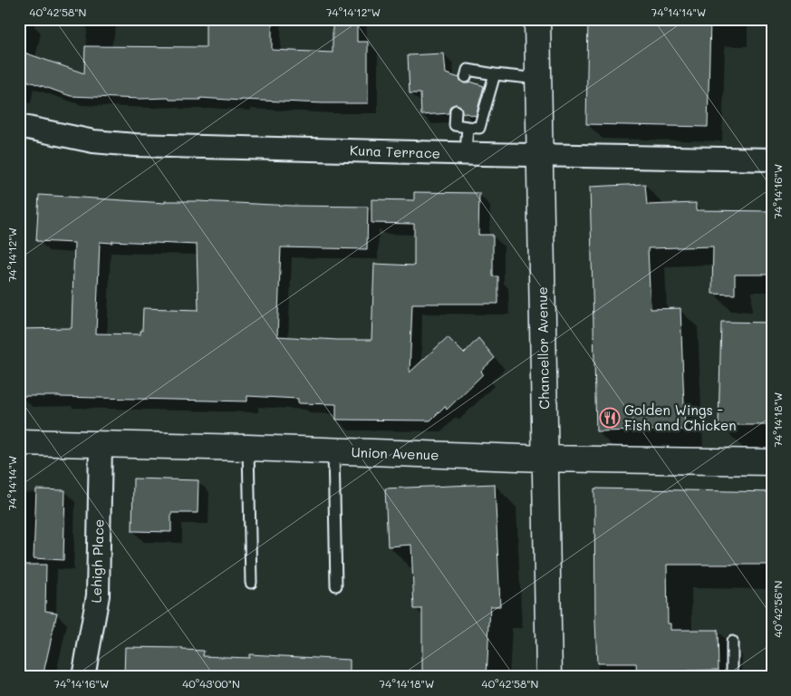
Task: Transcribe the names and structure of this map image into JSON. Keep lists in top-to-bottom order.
{
  "streets": {
    "main road": ["Chancellor Avenue", "Union Avenue"],
    "street": ["Kuna Terrace", "Lehigh Place"]
  },
  "crossings": [
    ["Kuna Terrace", "Chancellor Avenue"],
    ["Chancellor Avenue", "Union Avenue"],
    ["Union Avenue", "Lehigh Place"]
  ],
  "places": {
    "restaurant": ["Golden Wings - Fish and Chicken"]
  },
  "coordinates": [
    "40°42'58\"N",
    "74°14'12\"W",
    "74°14'14\"W",
    "74°14'16\"W",
    "74°14'18\"W",
    "40°42'56\"N",
    "40°43'00\"N"
  ]
}
